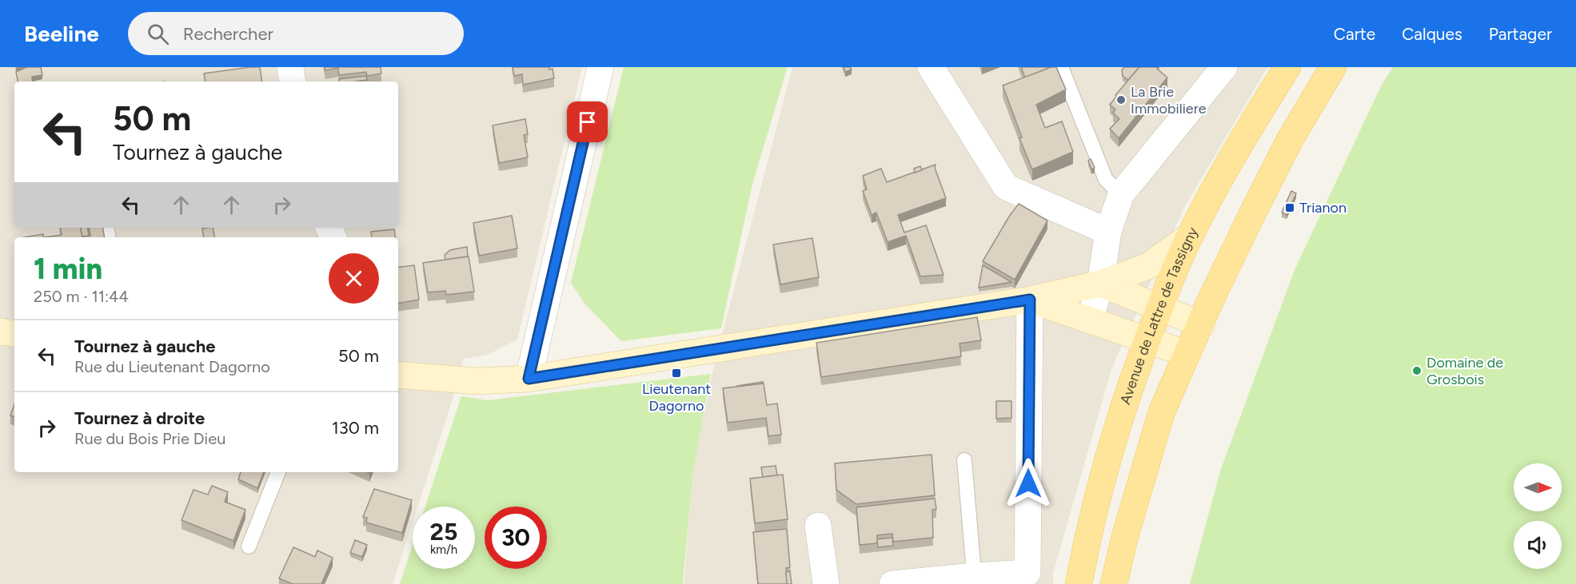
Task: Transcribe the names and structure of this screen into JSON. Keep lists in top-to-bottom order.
{
  "streets": {
    "main road": ["Avenue de Lattre de Tassigny"]
  },
  "places": {
    "other": ["La Brie Immobiliere", "Domaine de Grosbois"],
    "transit": ["Trianon", "Lieutenant Dagorno"]
  },
  "north": "right",
  "page": {
    "header": "Beeline",
    "search": "Rechercher",
    "nav": ["Carte", "Calques", "Partager"],
    "turn": ["50 m", "Tournez à gauche"],
    "heading": ["1 min", "250 m · 11:44"],
    "list": [
      {
        "name": "Tournez à gauche",
        "note": "Rue du Lieutenant Dagorno",
        "value": "50 m"
      },
      {
        "name": "Tournez à droite",
        "note": "Rue du Bois Prie Dieu",
        "value": "130 m"
      }
    ],
    "speed": "25 km/h",
    "limit": "30"
  }
}
